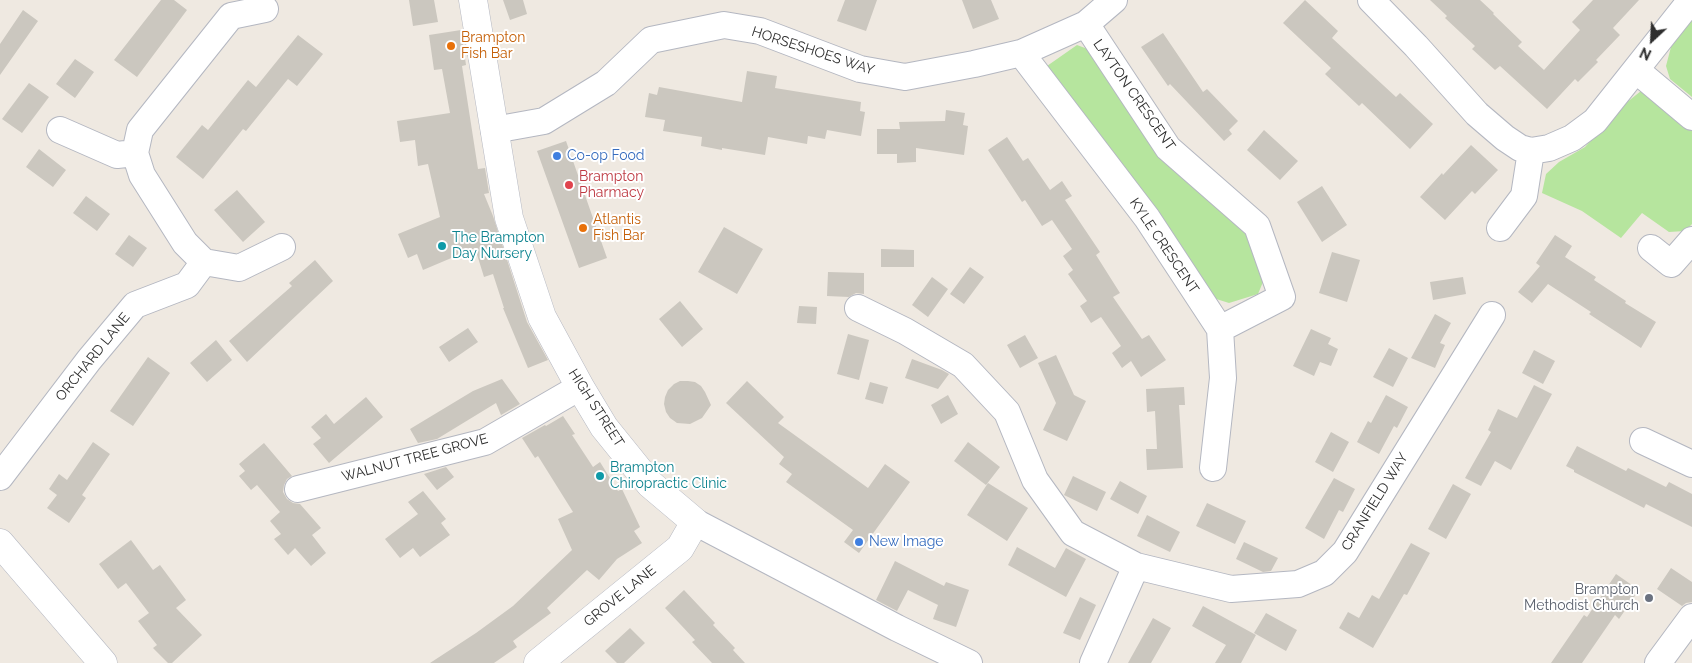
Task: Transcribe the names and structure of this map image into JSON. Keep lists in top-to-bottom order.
{
  "streets": {
    "street": [
      "HORSESHOES WAY",
      "LAYTON CRESCENT",
      "KYLE CRESCENT",
      "ORCHARD LANE",
      "HIGH STREET",
      "WALNUT TREE GROVE",
      "CRANFIELD WAY",
      "GROVE LANE"
    ]
  },
  "crossings": [
    ["HORSESHOES WAY", "LAYTON CRESCENT"],
    ["HORSESHOES WAY", "KYLE CRESCENT"],
    ["HORSESHOES WAY", "HIGH STREET"],
    ["LAYTON CRESCENT", "KYLE CRESCENT"],
    ["HIGH STREET", "WALNUT TREE GROVE"],
    ["HIGH STREET", "GROVE LANE"]
  ],
  "places": [
    "Brampton Fish Bar",
    "Co-op Food",
    "Brampton Pharmacy",
    "Atlantis Fish Bar",
    "The Brampton Day Nursery",
    "Brampton Chiropractic Clinic",
    "New Image",
    "Brampton Methodist Church"
  ],
  "north": "bottom left"
}
